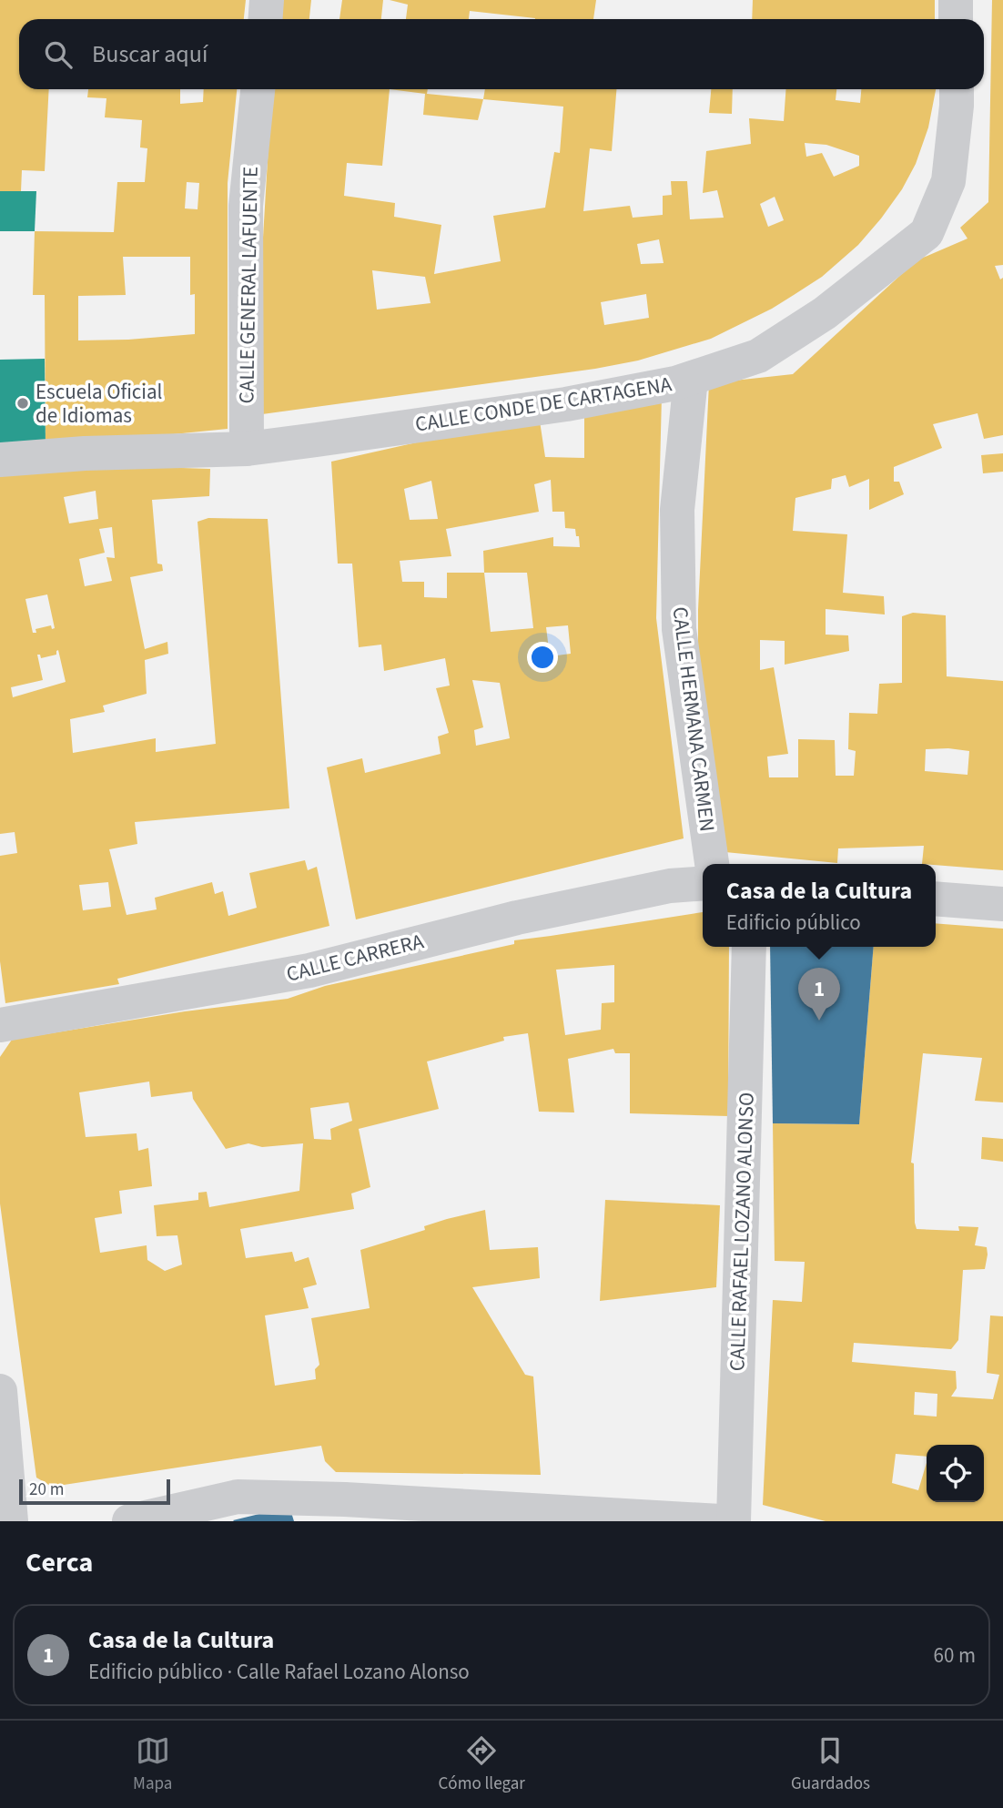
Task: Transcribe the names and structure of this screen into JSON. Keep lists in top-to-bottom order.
{
  "streets": {
    "street": [
      "CALLE GENERAL LAFUENTE",
      "CALLE CONDE DE CARTAGENA",
      "CALLE HERMANA CARMEN",
      "CALLE CARRERA",
      "CALLE RAFAEL LOZANO ALONSO"
    ]
  },
  "crossings": [
    ["CALLE GENERAL LAFUENTE", "CALLE CONDE DE CARTAGENA"],
    ["CALLE CONDE DE CARTAGENA", "CALLE HERMANA CARMEN"]
  ],
  "places": ["Escuela Oficial de Idiomas"],
  "scale_bar": "20 m",
  "page": {
    "search": "Buscar aquí",
    "popup": ["Casa de la Cultura", "Edificio público"],
    "pins": "1",
    "scale": "20 m",
    "heading": "Cerca",
    "list": [
      {
        "mark": "1",
        "name": "Casa de la Cultura",
        "note": "Edificio público · Calle Rafael Lozano Alonso",
        "value": "60 m"
      }
    ],
    "nav": ["Mapa", "Cómo llegar", "Guardados"]
  }
}
